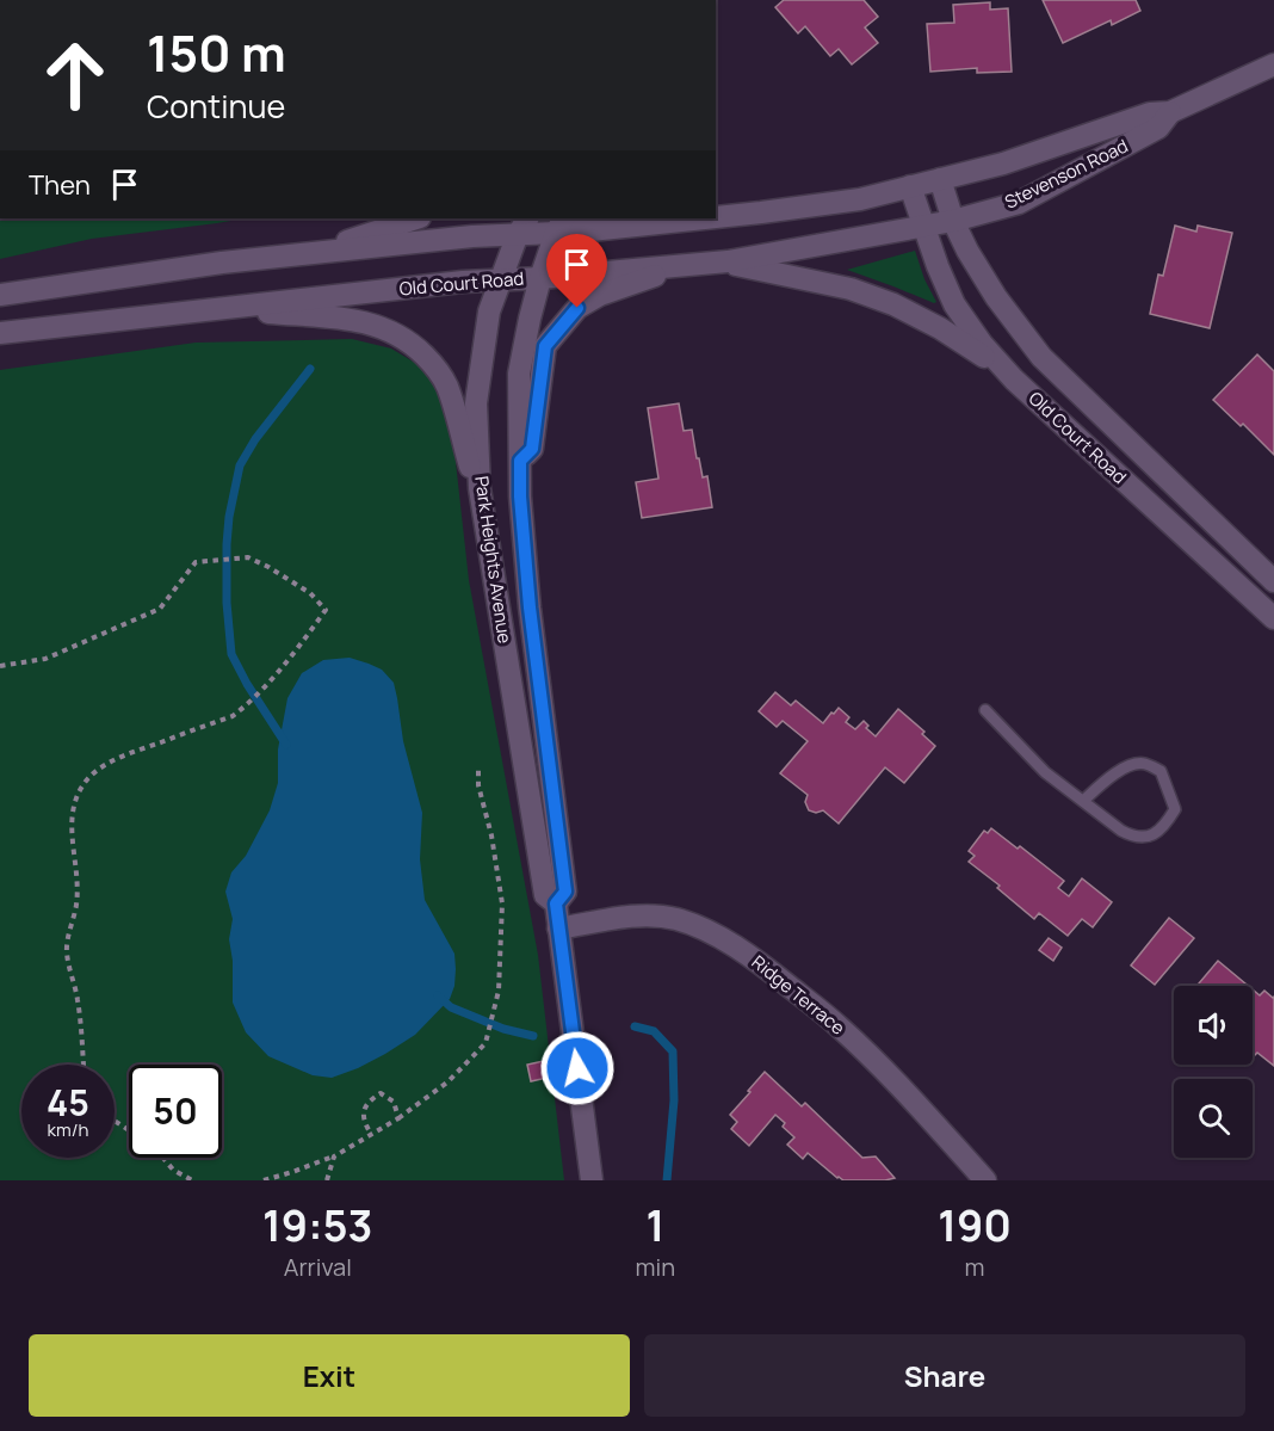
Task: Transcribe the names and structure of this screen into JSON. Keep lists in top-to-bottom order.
{
  "streets": {
    "main road": [
      "Stevenson Road",
      "Old Court Road",
      "Park Heights Avenue",
      "Ridge Terrace"
    ]
  },
  "crossings": [
    ["Stevenson Road", "Old Court Road"],
    ["Old Court Road", "Park Heights Avenue"],
    ["Park Heights Avenue", "Ridge Terrace"]
  ],
  "page": {
    "turn": ["150 m", "Continue"],
    "then": "Then",
    "speed": "45 km/h",
    "limit": "50",
    "eta": [
      "19:53",
      "Arrival",
      "1",
      "min",
      "190",
      "m"
    ],
    "buttons": ["Exit", "Share"]
  }
}
